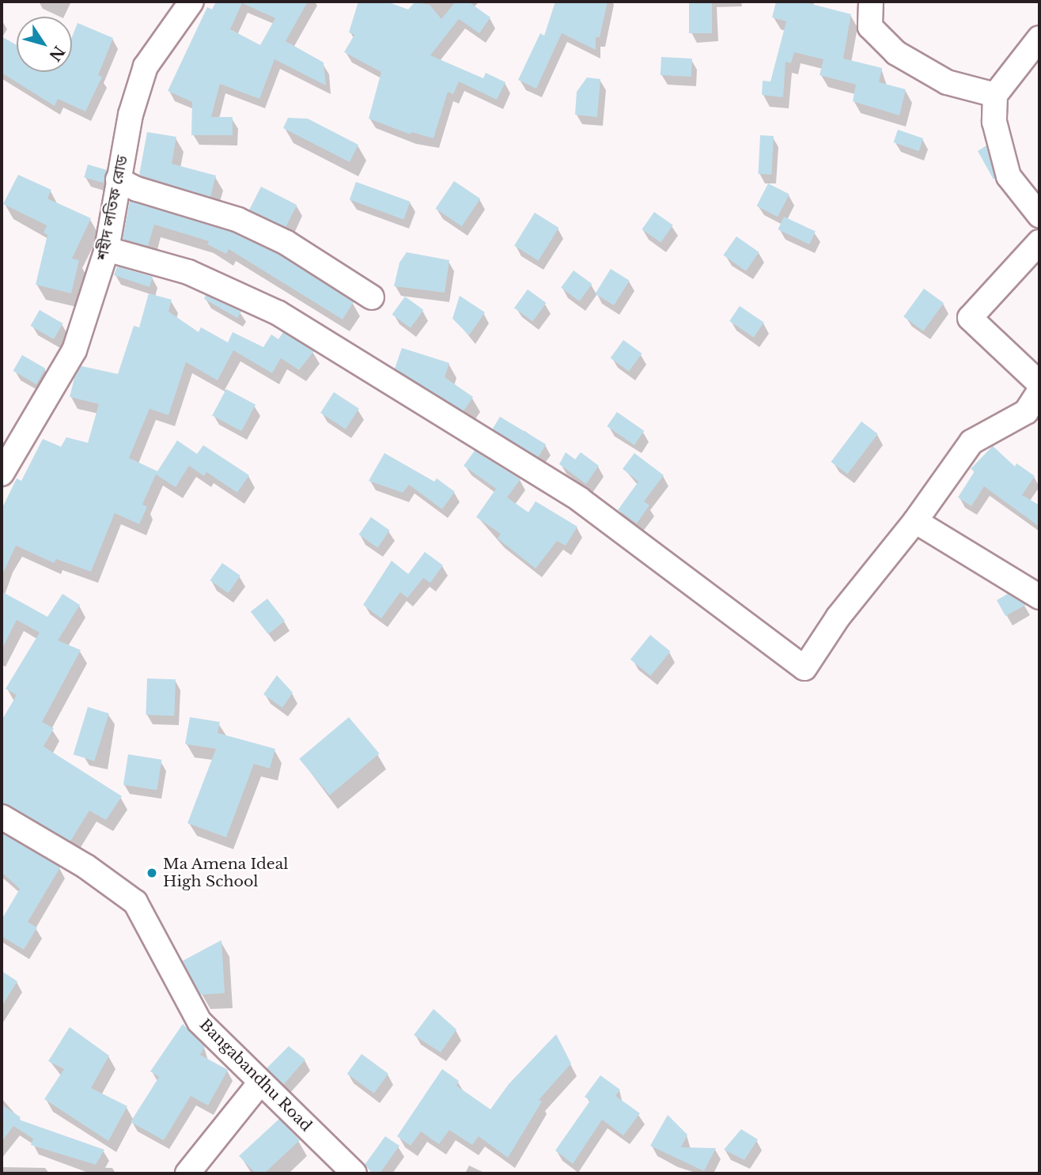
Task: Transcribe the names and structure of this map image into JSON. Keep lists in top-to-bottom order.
{
  "streets": {
    "street": ["শহীদ লতিফ রোড", "Bangabandhu Road"]
  },
  "places": ["Ma Amena Ideal High School"],
  "north": "bottom right"
}
